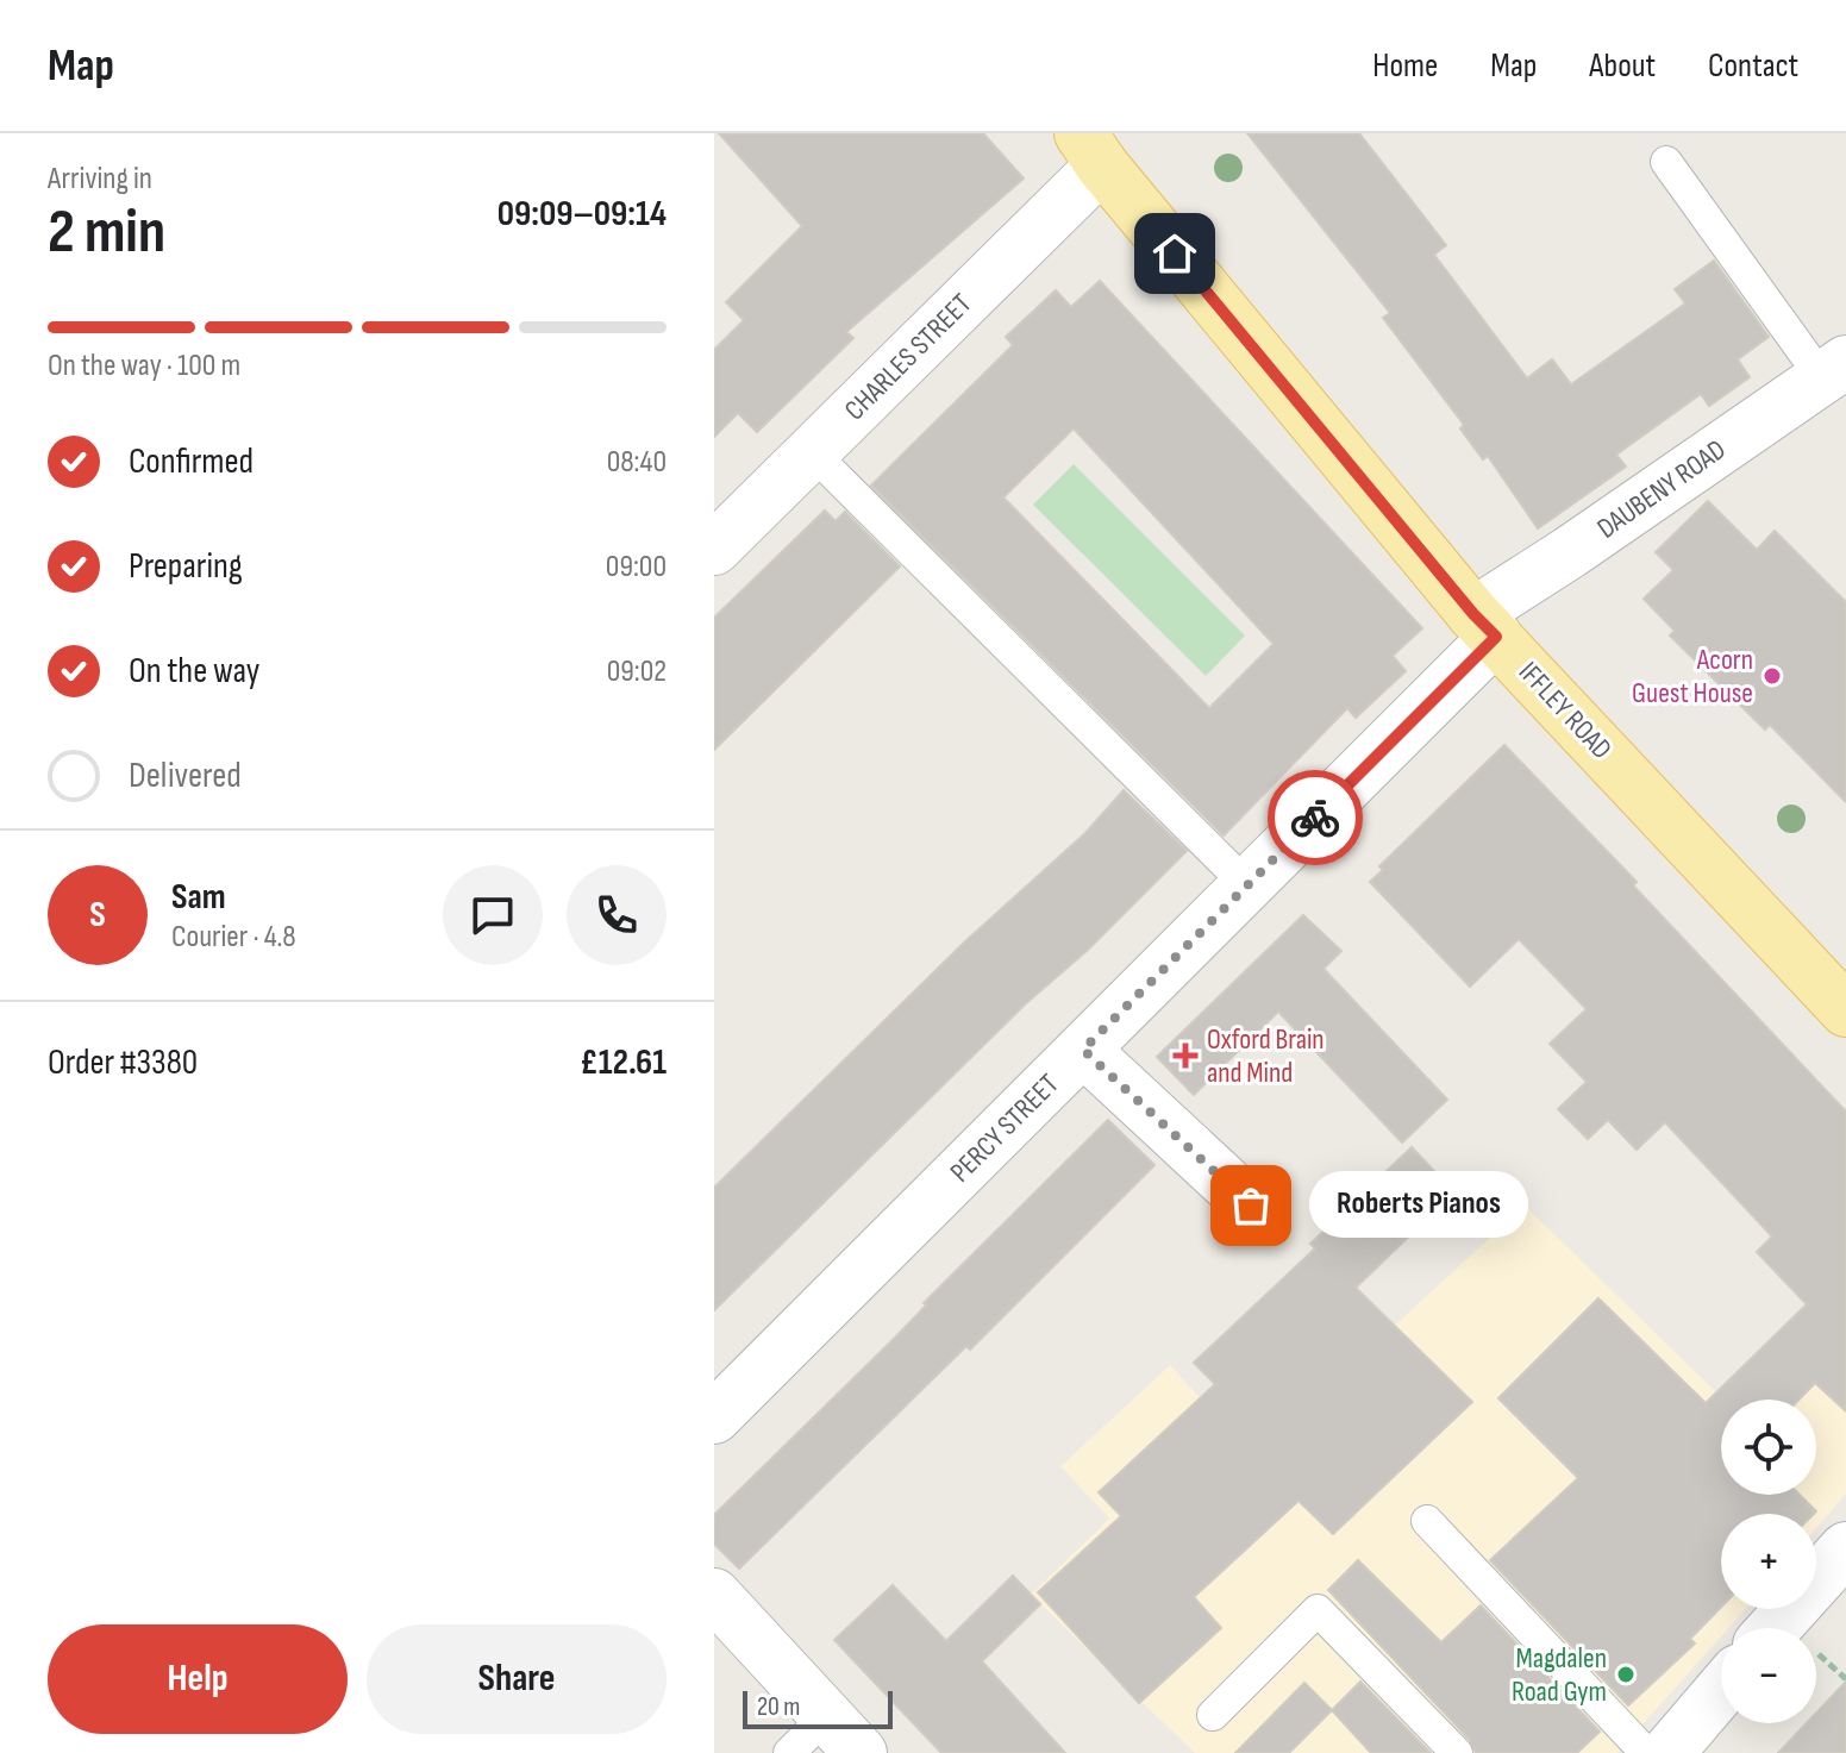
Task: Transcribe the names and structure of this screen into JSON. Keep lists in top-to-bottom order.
{
  "streets": {
    "main road": ["IFFLEY ROAD"],
    "street": ["CHARLES STREET", "DAUBENY ROAD", "PERCY STREET"]
  },
  "crossings": [
    ["CHARLES STREET", "IFFLEY ROAD"],
    ["DAUBENY ROAD", "IFFLEY ROAD"],
    ["DAUBENY ROAD", "PERCY STREET"],
    ["IFFLEY ROAD", "PERCY STREET"]
  ],
  "places": {
    "other": ["Acorn Guest House", "Roberts Pianos", "Magdalen Road Gym"],
    "health": ["Oxford Brain and Mind"]
  },
  "scale_bar": "20 m",
  "page": {
    "header": "Map",
    "nav": [
      "Home",
      "Map",
      "About",
      "Contact"
    ],
    "heading": ["2 min", "Arriving in", "09:09–09:14"],
    "panel": [
      "Sam",
      "Courier · 4.8",
      "Order #3380",
      "£12.61"
    ],
    "bar": "On the way · 100 m",
    "list": [
      ["Confirmed", "08:40"],
      ["Preparing", "09:00"],
      ["On the way", "09:02"],
      "Delivered"
    ],
    "round": "S",
    "bubble": "Roberts Pianos",
    "map_buttons": ["+", "−"],
    "buttons": ["Help", "Share"],
    "scale": "20 m"
  }
}
